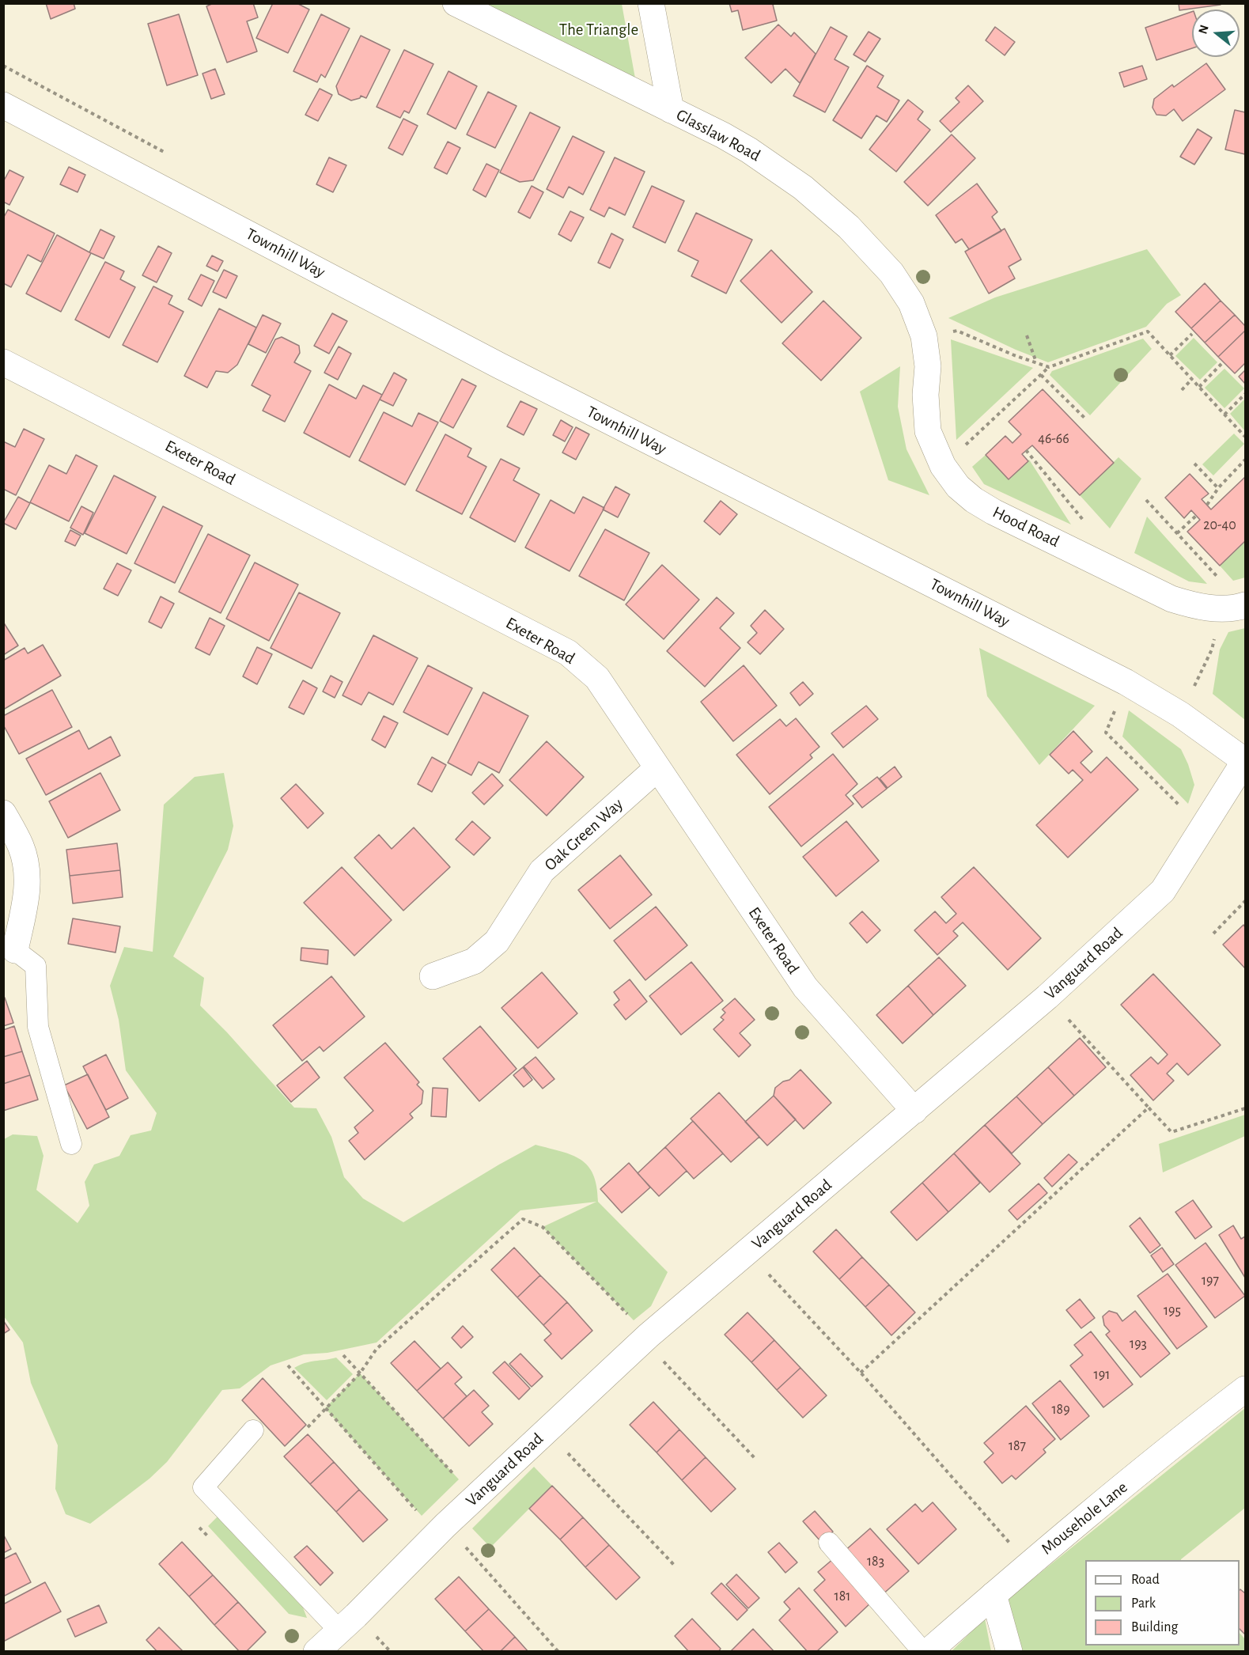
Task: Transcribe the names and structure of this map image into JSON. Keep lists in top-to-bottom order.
{
  "streets": {
    "street": [
      "Glasslaw Road",
      "Townhill Way",
      "Exeter Road",
      "Hood Road",
      "Oak Green Way",
      "Vanguard Road",
      "Mousehole Lane"
    ]
  },
  "crossings": [
    ["Glasslaw Road", "Hood Road"],
    ["Townhill Way", "Vanguard Road"],
    ["Exeter Road", "Oak Green Way"],
    ["Exeter Road", "Vanguard Road"]
  ],
  "parks": ["The Triangle"],
  "house_numbers": [
    "46-66",
    "20-40",
    "197",
    "195",
    "193",
    "191",
    "189",
    "187",
    "183",
    "181"
  ],
  "legend": ["Road", "Park", "Building"],
  "north": "left"
}
